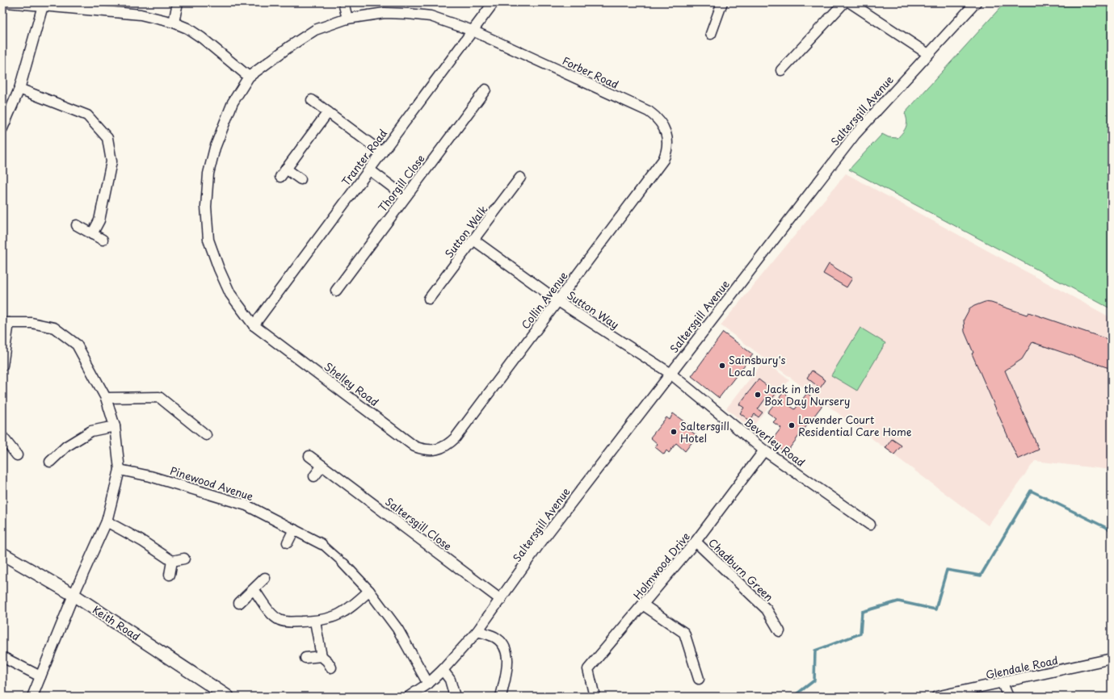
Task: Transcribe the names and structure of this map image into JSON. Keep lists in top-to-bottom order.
{
  "streets": {
    "street": [
      "Forber Road",
      "Saltersgill Avenue",
      "Tranter Road",
      "Thorgill Close",
      "Sutton Walk",
      "Collin Avenue",
      "Sutton Way",
      "Shelley Road",
      "Beverley Road",
      "Pinewood Avenue",
      "Saltersgill Close",
      "Holmwood Drive",
      "Chadburn Green",
      "Keith Road",
      "Glendale Road"
    ]
  },
  "crossings": [
    ["Forber Road", "Tranter Road"],
    ["Forber Road", "Collin Avenue"],
    ["Forber Road", "Shelley Road"],
    ["Saltersgill Avenue", "Sutton Way"],
    ["Saltersgill Avenue", "Beverley Road"],
    ["Saltersgill Avenue", "Pinewood Avenue"],
    ["Saltersgill Avenue", "Saltersgill Close"],
    ["Tranter Road", "Shelley Road"],
    ["Sutton Walk", "Sutton Way"],
    ["Collin Avenue", "Sutton Way"],
    ["Collin Avenue", "Shelley Road"],
    ["Sutton Way", "Beverley Road"],
    ["Beverley Road", "Holmwood Drive"],
    ["Holmwood Drive", "Chadburn Green"]
  ],
  "places": [
    "Sainsbury's Local",
    "Jack in the Box Day Nursery",
    "Lavender Court Residential Care Home",
    "Saltersgill Hotel"
  ]
}
